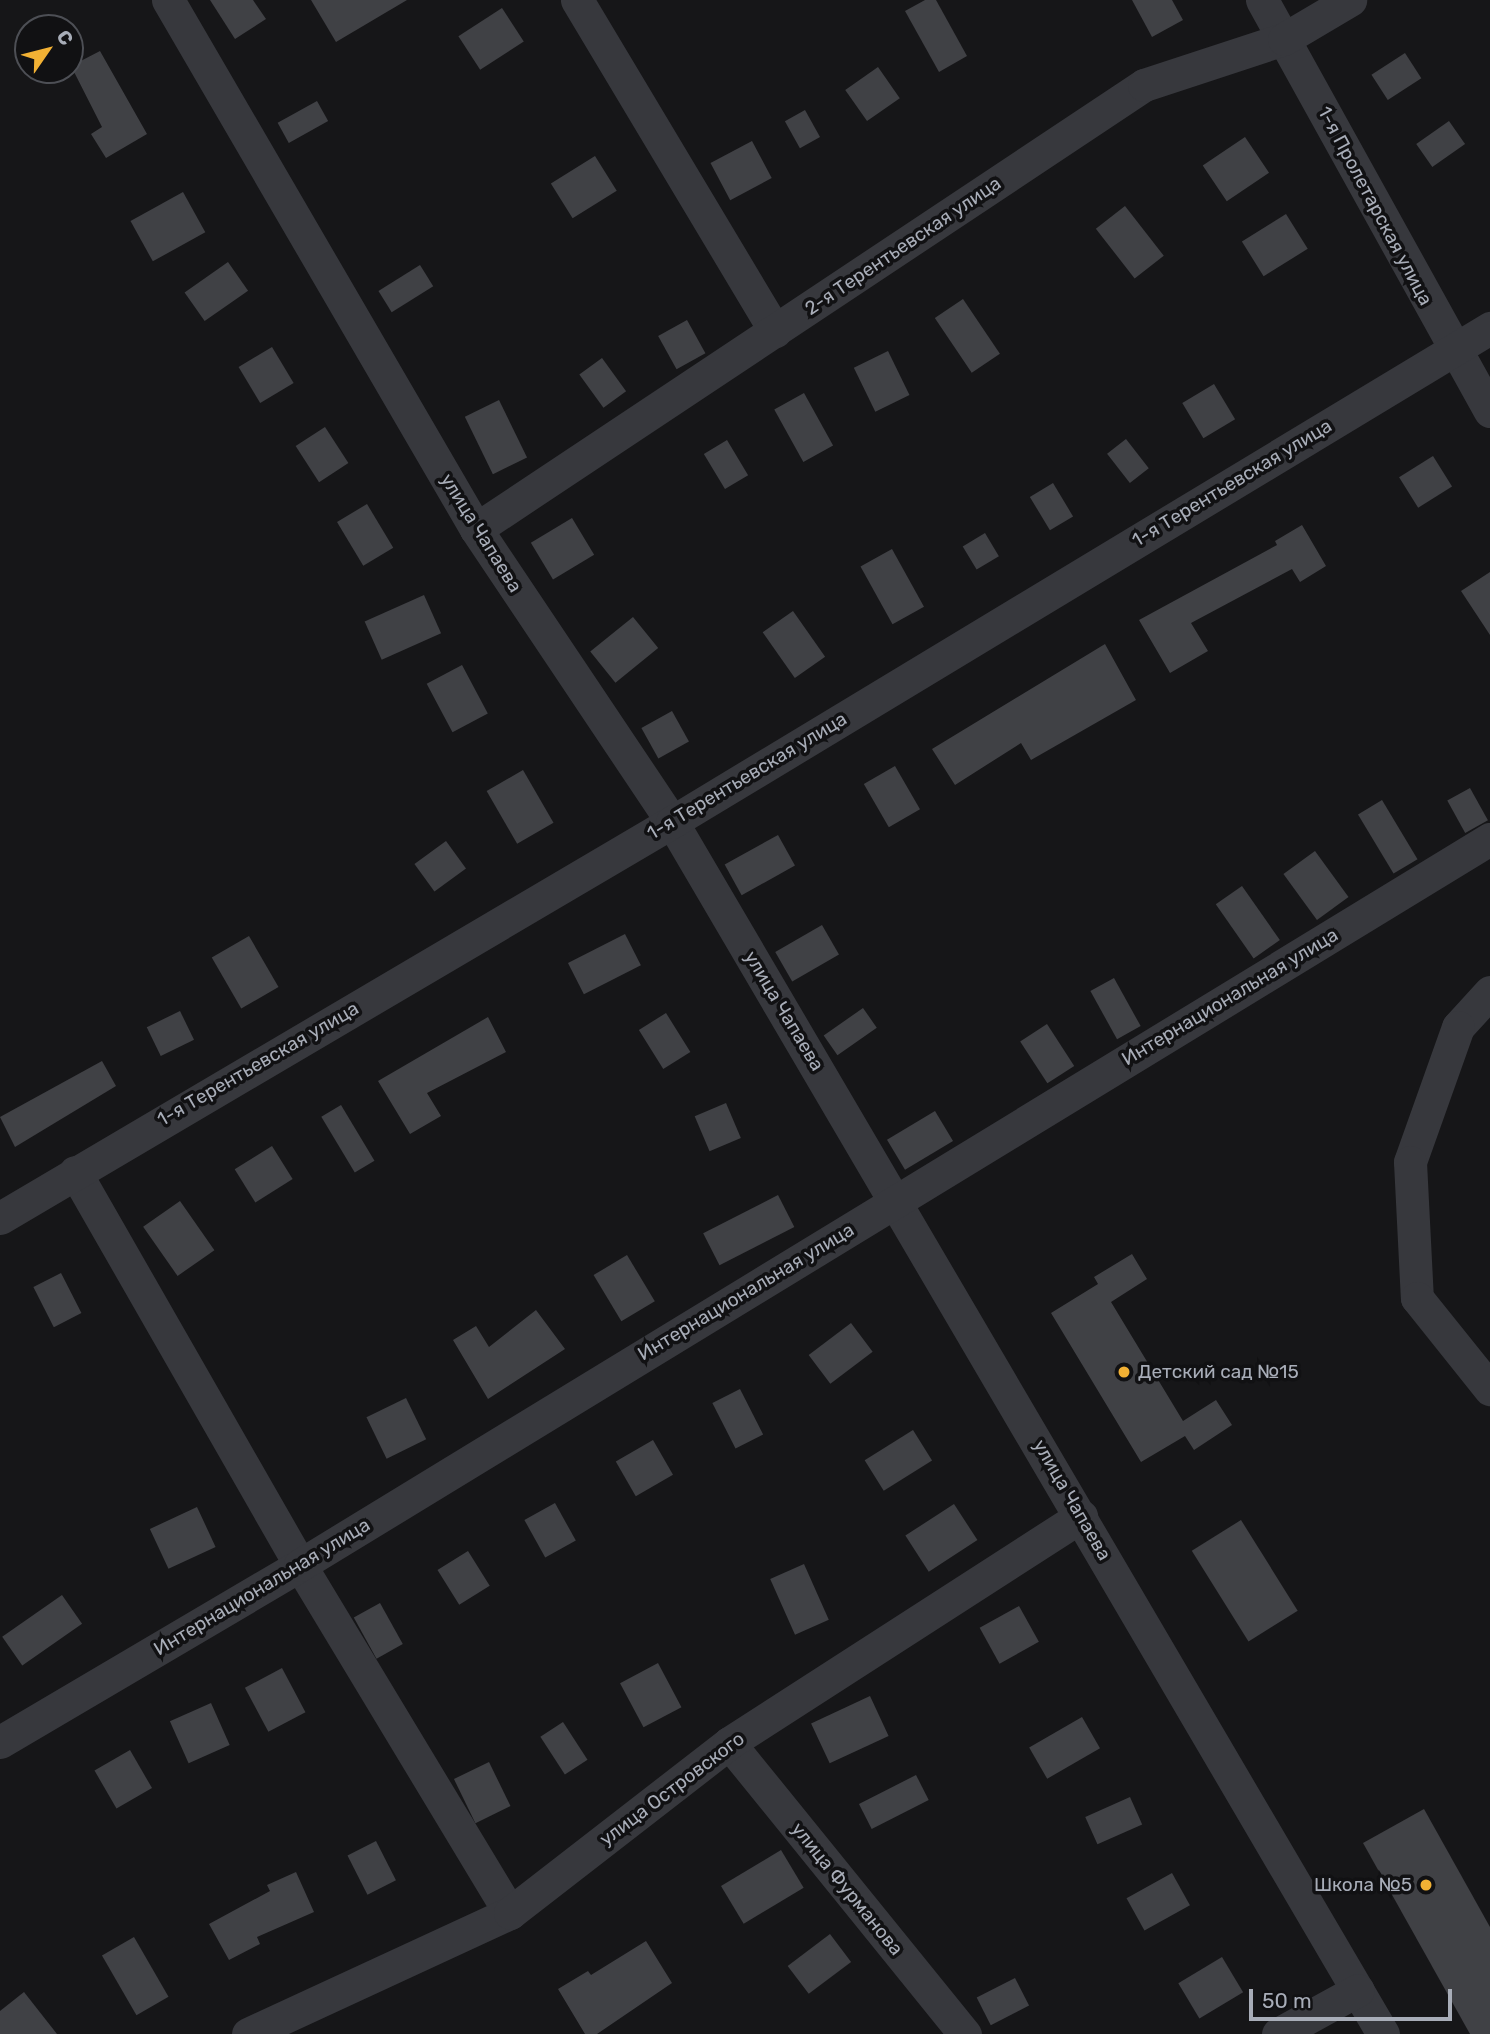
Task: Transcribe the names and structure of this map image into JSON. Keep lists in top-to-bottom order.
{
  "streets": {
    "street": [
      "1-я Пролетарская улица",
      "2-я Терентьевская улица",
      "1-я Терентьевская улица",
      "улица Чапаева",
      "Интернациональная улица",
      "улица Островского",
      "улица Фурманова"
    ]
  },
  "crossings": [
    ["1-я Пролетарская улица", "2-я Терентьевская улица"],
    ["1-я Пролетарская улица", "1-я Терентьевская улица"],
    ["2-я Терентьевская улица", "улица Чапаева"],
    ["1-я Терентьевская улица", "улица Чапаева"],
    ["улица Чапаева", "Интернациональная улица"],
    ["улица Чапаева", "улица Островского"],
    ["улица Островского", "улица Фурманова"]
  ],
  "places": ["Детский сад №15", "Школа №5"],
  "scale_bar": "50 m",
  "north": "top right"
}
